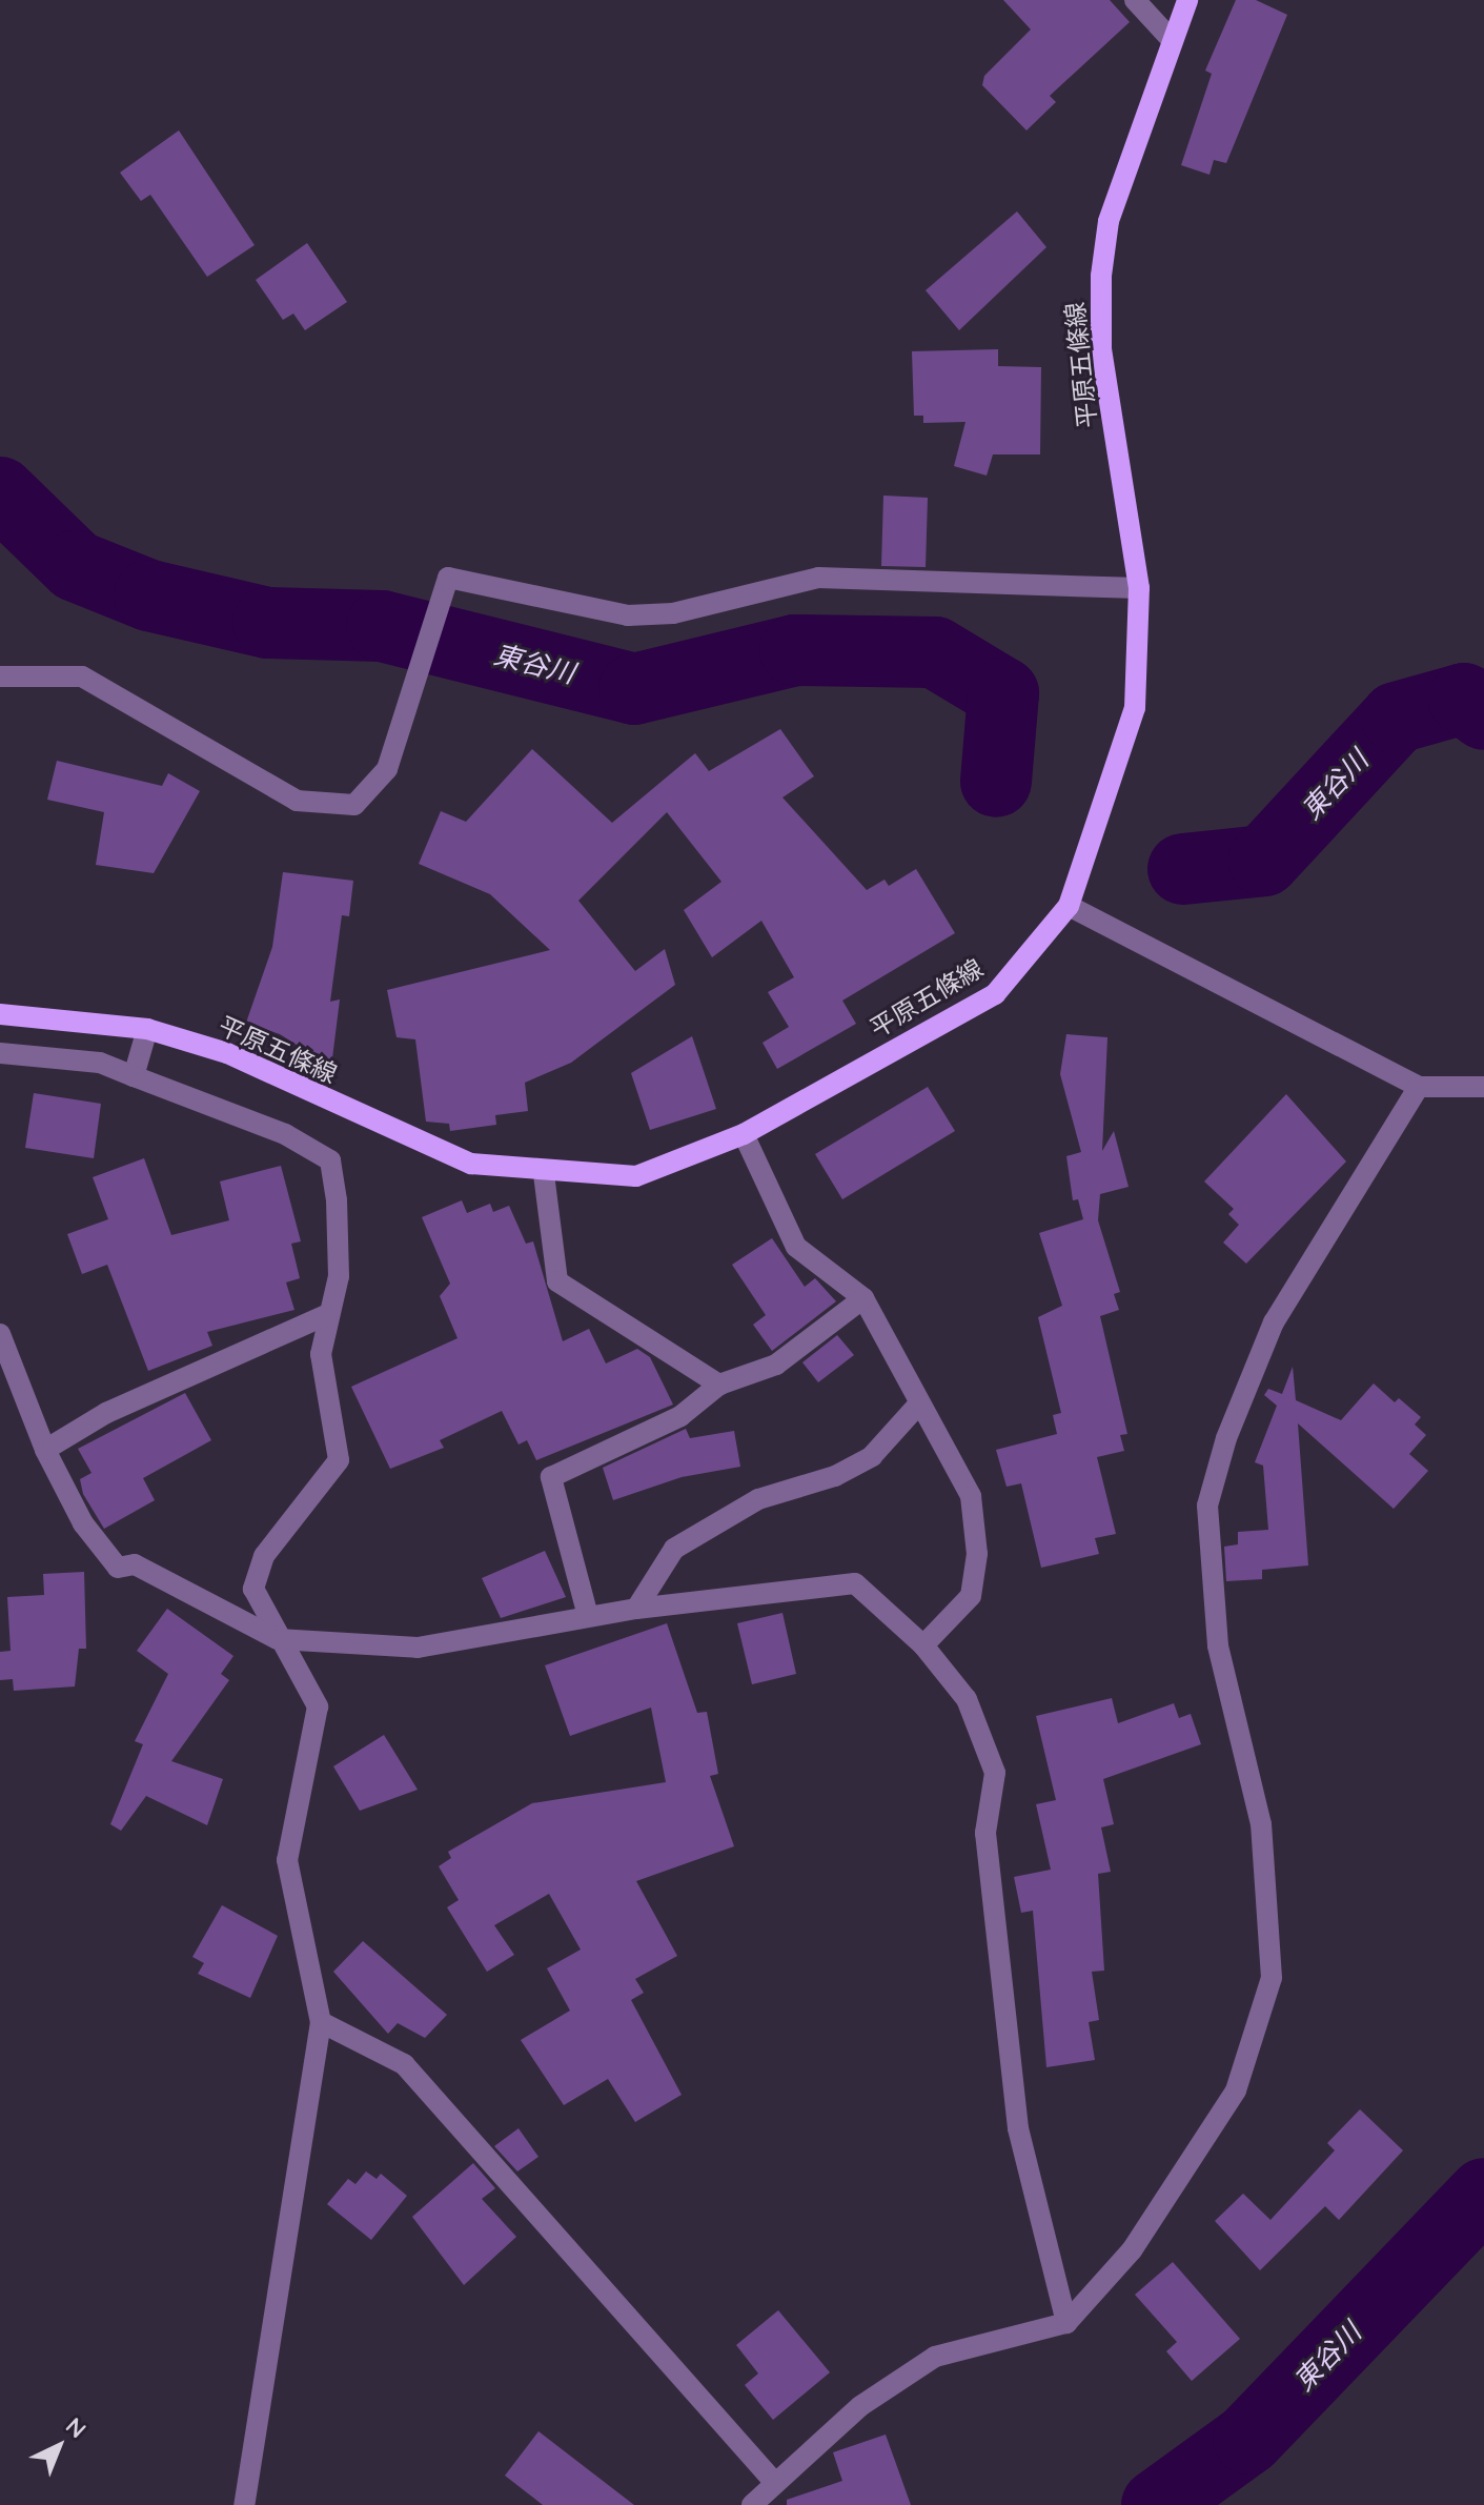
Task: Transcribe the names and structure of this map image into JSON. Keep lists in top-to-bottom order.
{
  "streets": {
    "main road": ["平原五條線"]
  },
  "water": ["東谷川"],
  "north": "top right"
}
